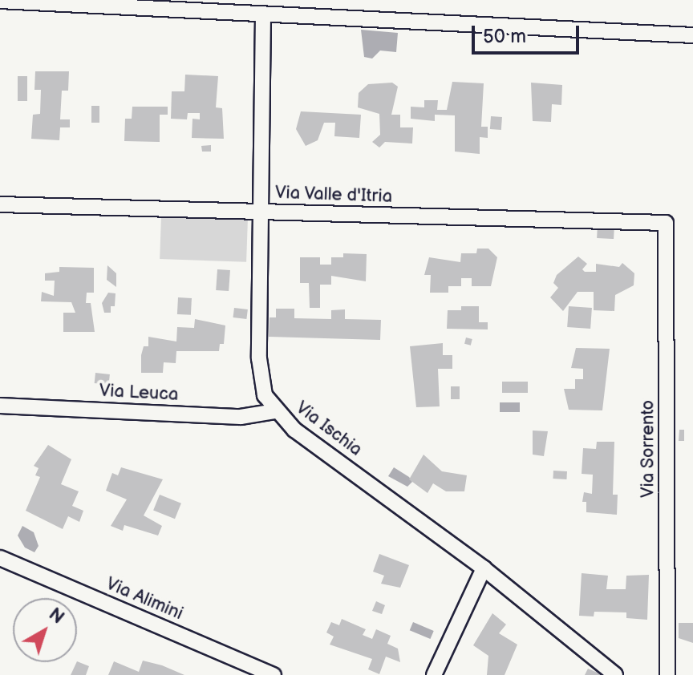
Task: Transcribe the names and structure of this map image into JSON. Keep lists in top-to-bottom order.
{
  "streets": {
    "street": [
      "Via Valle d'Itria",
      "Via Leuca",
      "Via Ischia",
      "Via Sorrento",
      "Via Alimini"
    ]
  },
  "crossings": [
    ["Via Valle d'Itria", "Via Ischia"],
    ["Via Valle d'Itria", "Via Sorrento"],
    ["Via Leuca", "Via Ischia"]
  ],
  "scale_bar": "50 m",
  "north": "top right"
}
